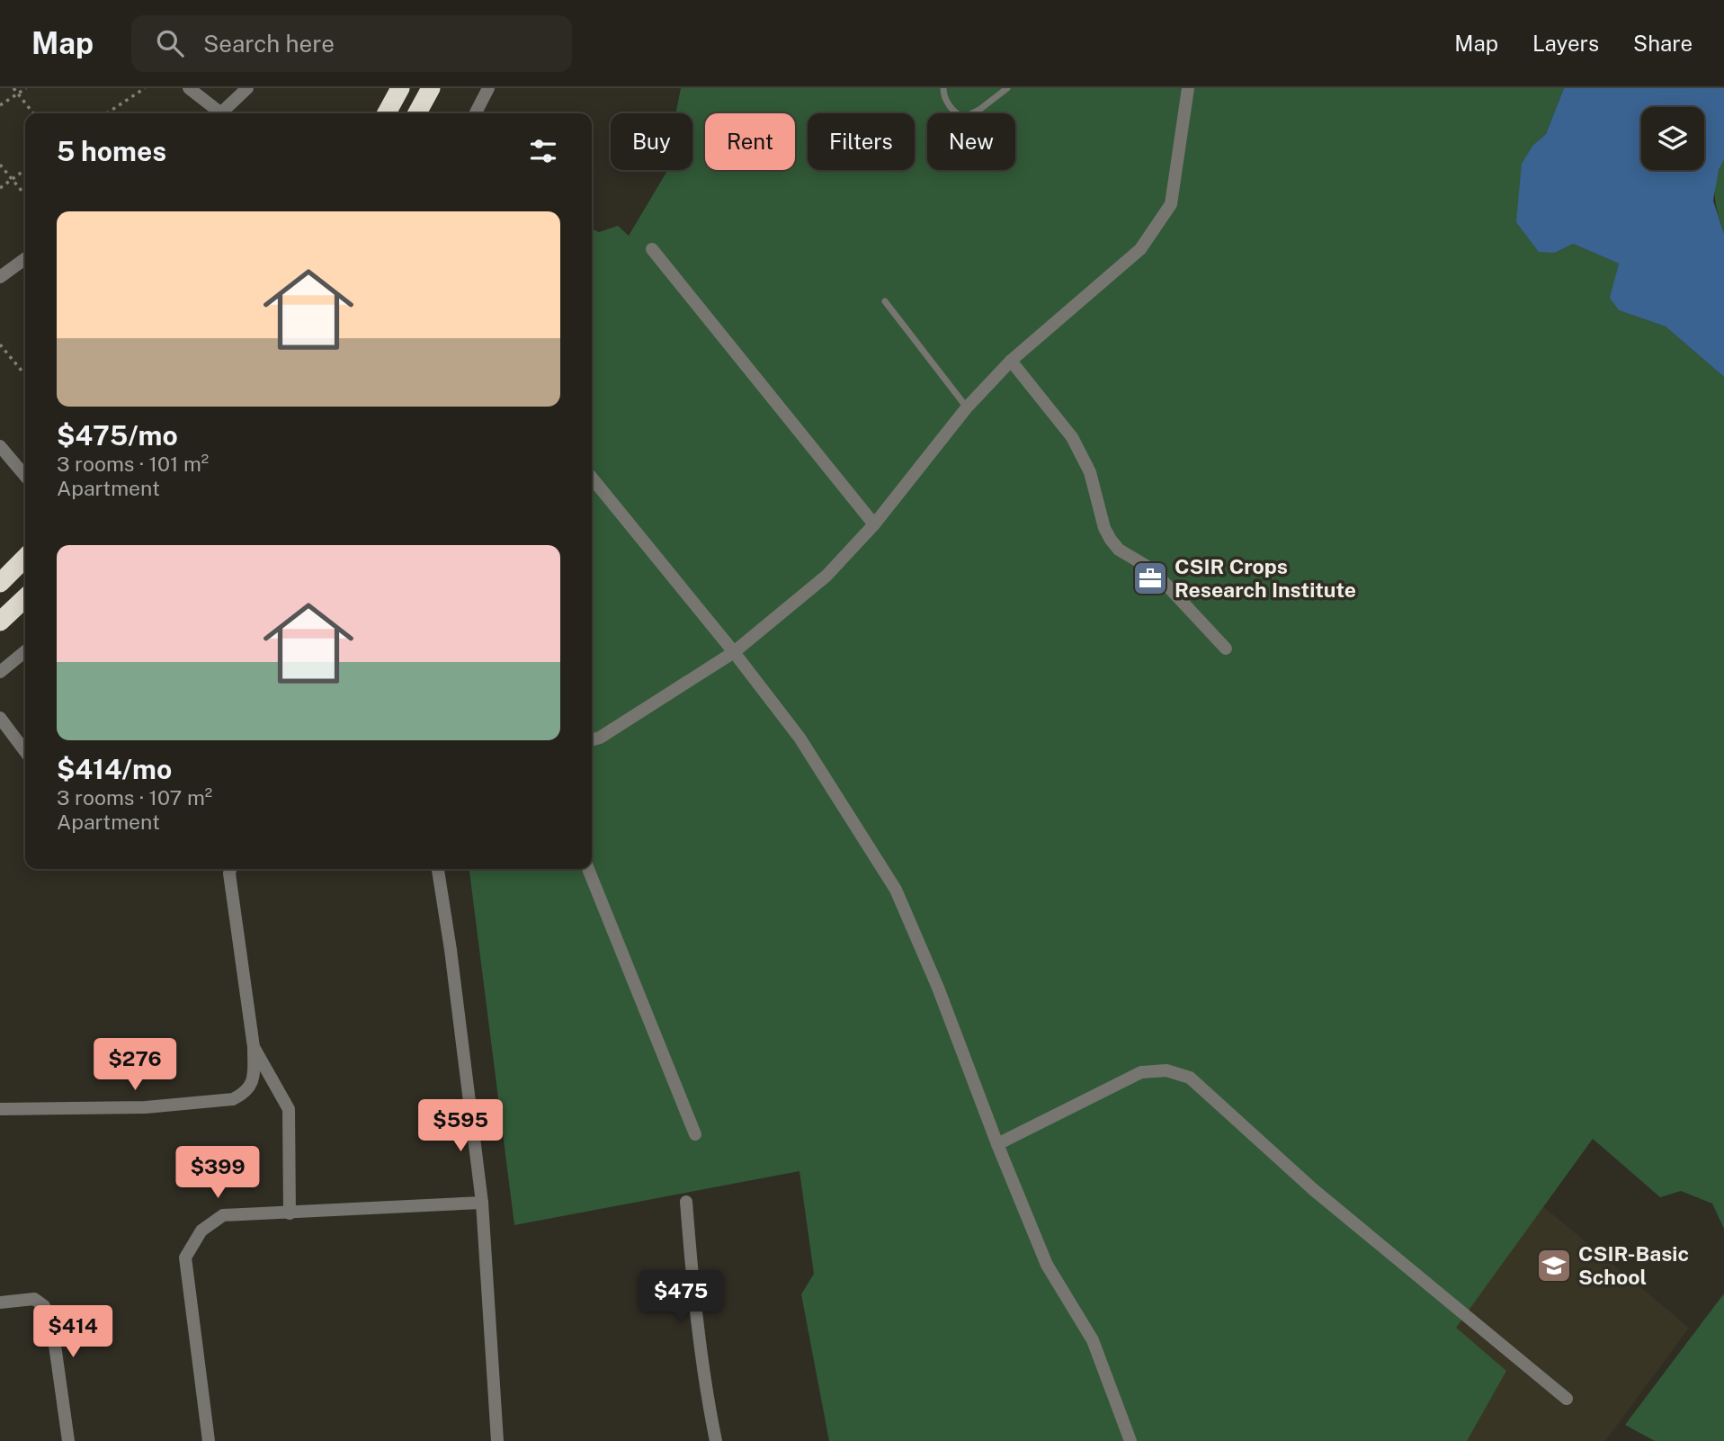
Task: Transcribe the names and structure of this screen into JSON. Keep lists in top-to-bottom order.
{
  "places": {
    "office": ["CSIR Crops Research Institute"],
    "school or university": ["CSIR-Basic School"]
  },
  "page": {
    "header": "Map",
    "search": "Search here",
    "nav": ["Map", "Layers", "Share"],
    "chip": [
      "Buy",
      "Rent",
      "Filters",
      "New"
    ],
    "heading": "5 homes",
    "list": [
      {
        "name": "$475/mo",
        "note": "3 rooms · 101 m² · Apartment"
      },
      {
        "name": "$414/mo",
        "note": "3 rooms · 107 m² · Apartment"
      }
    ],
    "price": [
      "$276",
      "$595",
      "$399",
      "$475",
      "$414"
    ]
  }
}
